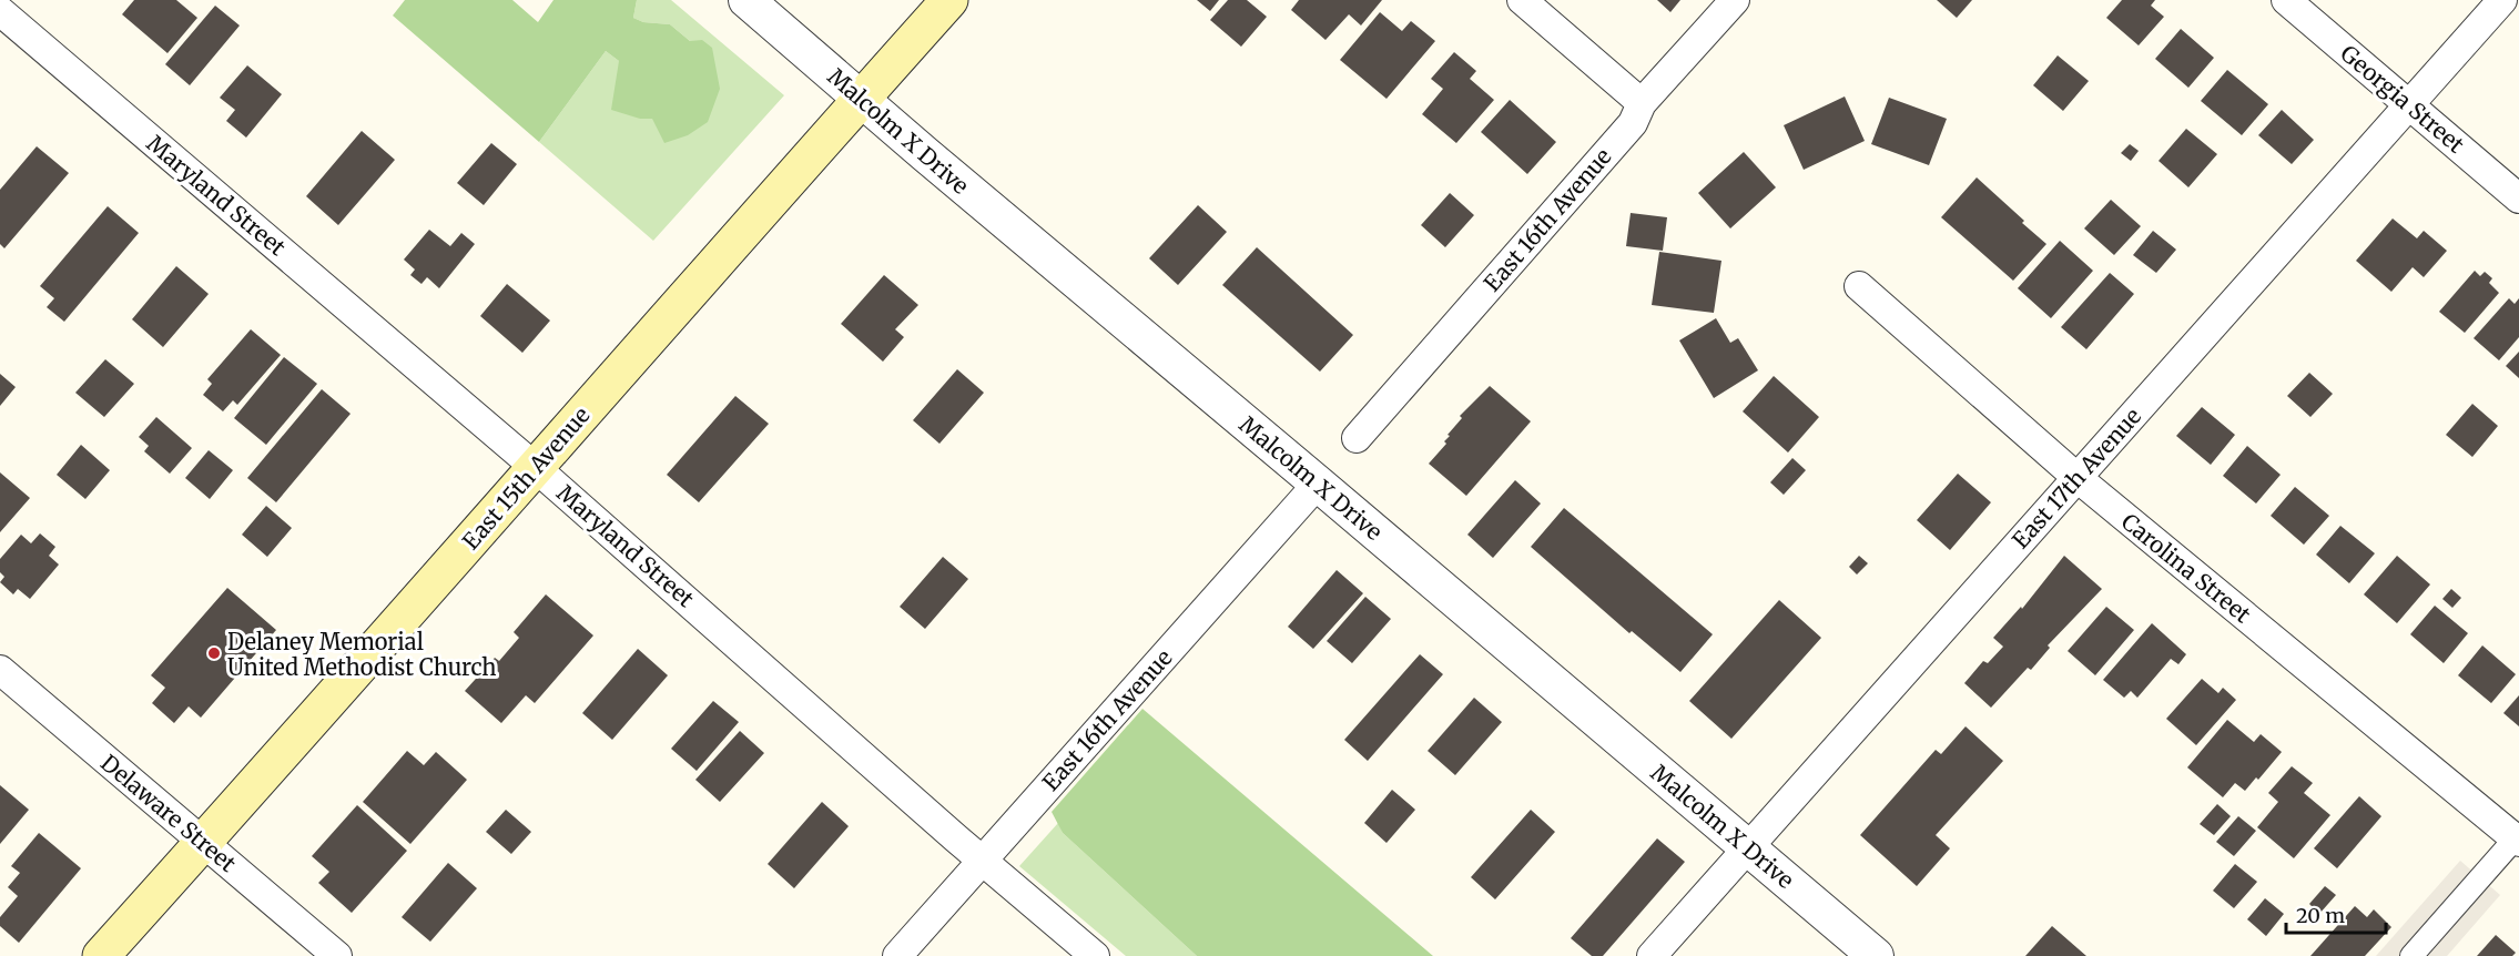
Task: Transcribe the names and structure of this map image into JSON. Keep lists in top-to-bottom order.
{
  "streets": {
    "main road": ["East 15th Avenue"],
    "street": [
      "Georgia Street",
      "Malcolm X Drive",
      "Maryland Street",
      "East 16th Avenue",
      "East 17th Avenue",
      "Carolina Street",
      "Delaware Street"
    ]
  },
  "crossings": [
    ["Georgia Street", "East 17th Avenue"],
    ["Malcolm X Drive", "East 16th Avenue"],
    ["Malcolm X Drive", "East 15th Avenue"],
    ["Malcolm X Drive", "East 17th Avenue"],
    ["Maryland Street", "East 16th Avenue"],
    ["Maryland Street", "East 15th Avenue"],
    ["East 15th Avenue", "Delaware Street"],
    ["East 17th Avenue", "Carolina Street"]
  ],
  "places": ["Delaney Memorial United Methodist Church"],
  "scale_bar": "20 m"
}
